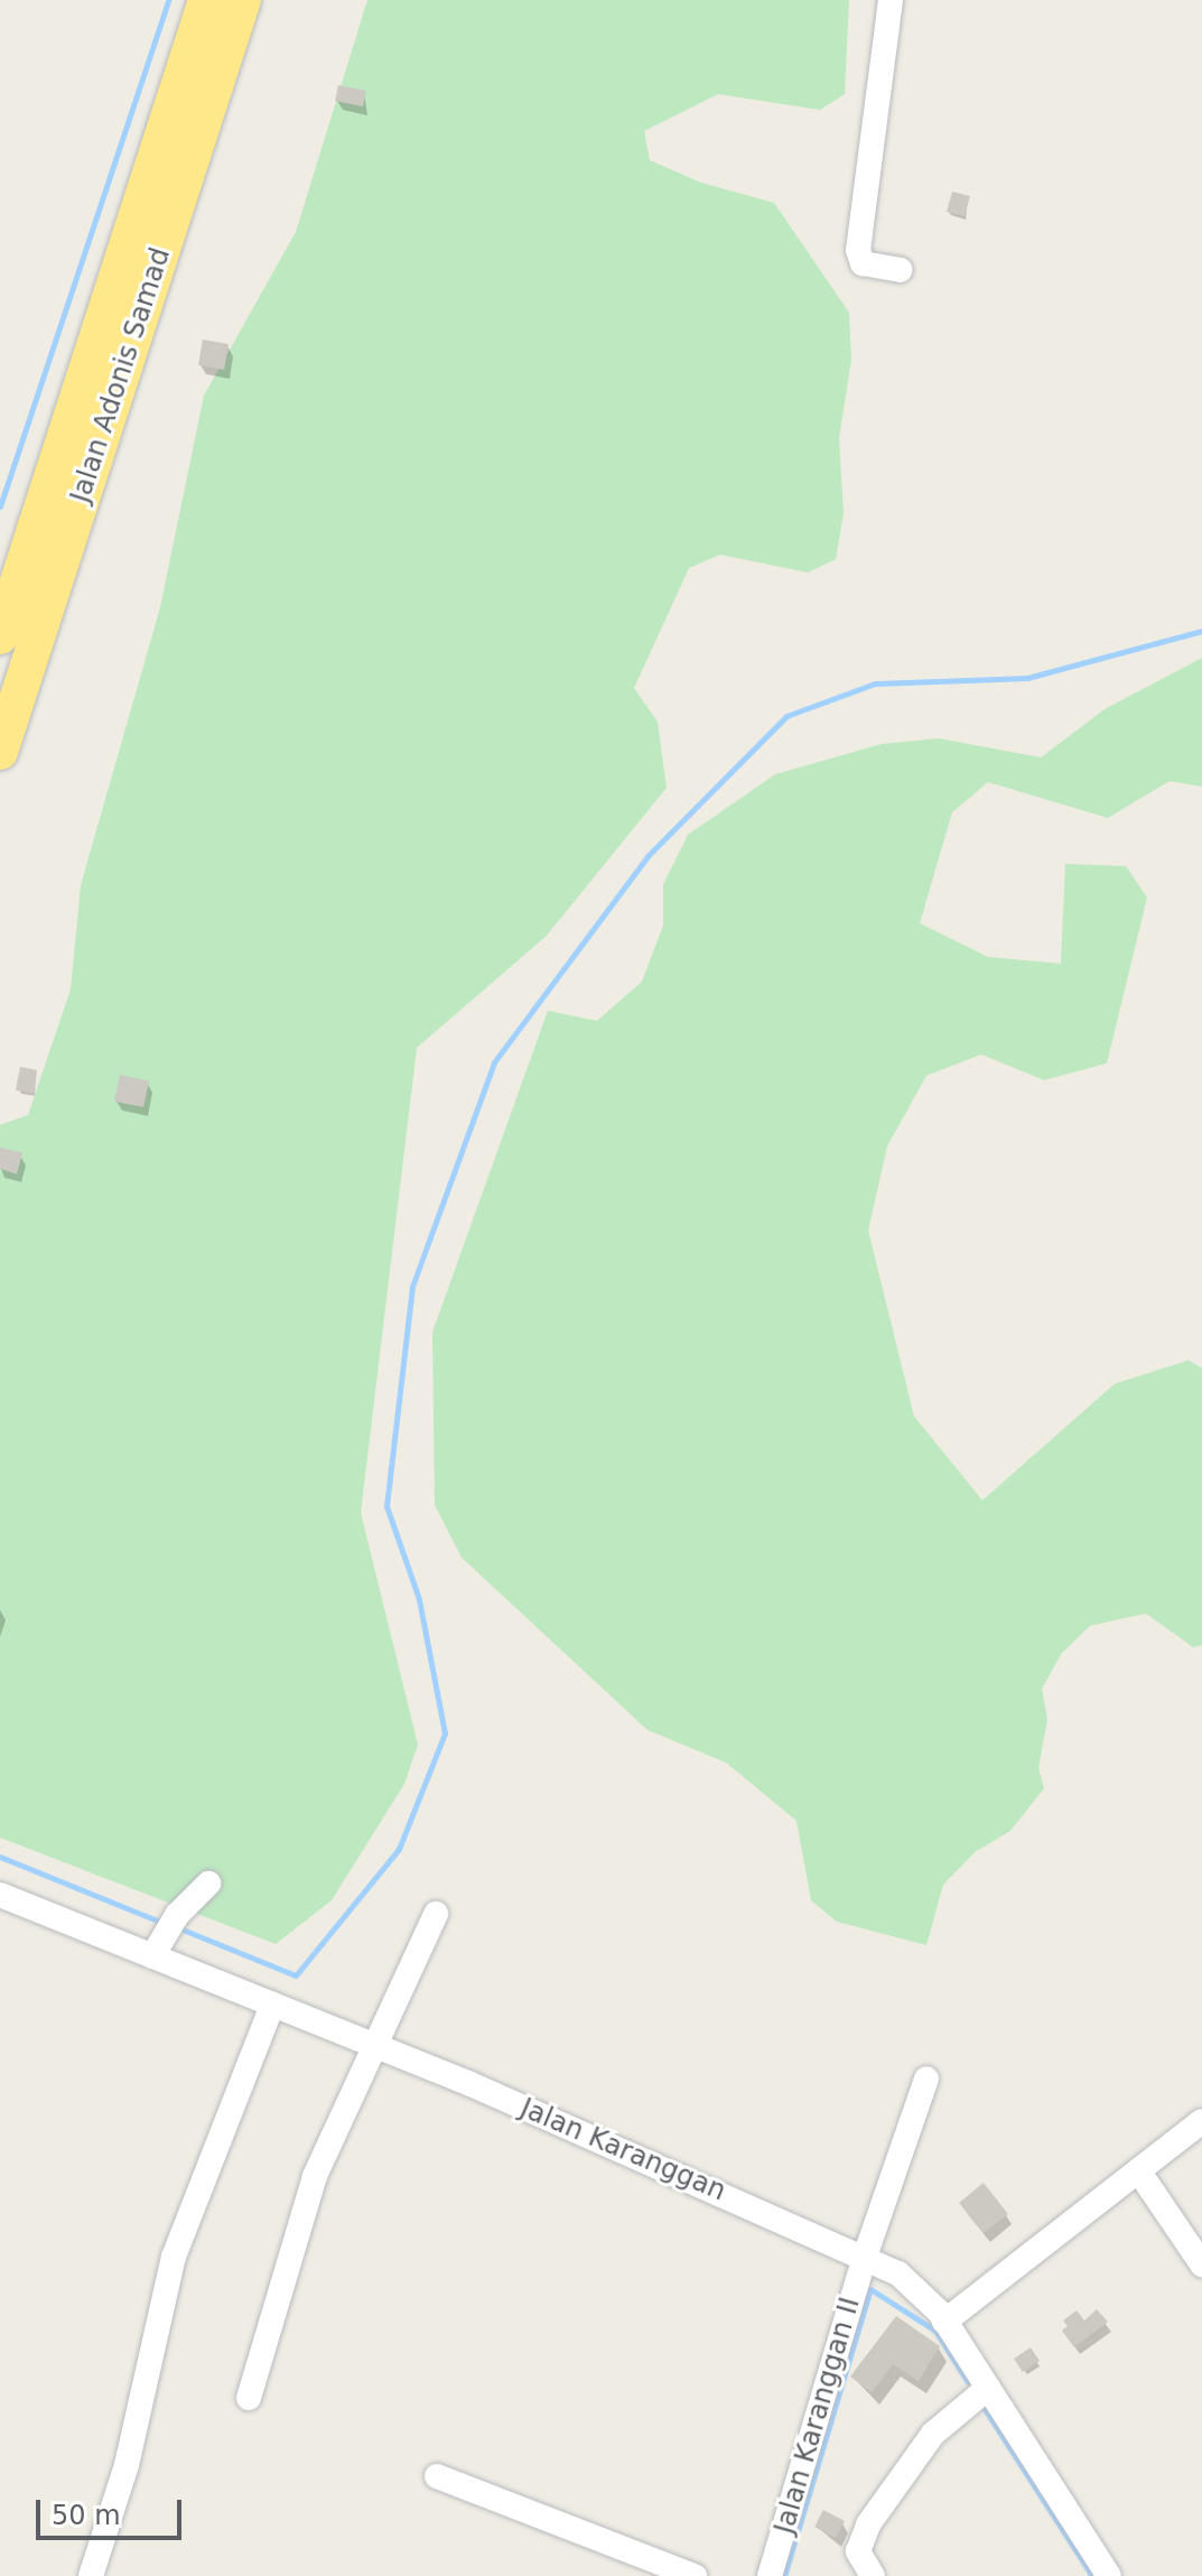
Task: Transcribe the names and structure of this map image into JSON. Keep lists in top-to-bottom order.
{
  "streets": {
    "highway": ["Jalan Adonis Samad"],
    "street": ["Jalan Karanggan", "Jalan Karanggan II"]
  },
  "crossings": [
    ["Jalan Karanggan", "Jalan Karanggan II"]
  ],
  "scale_bar": "50 m"
}
